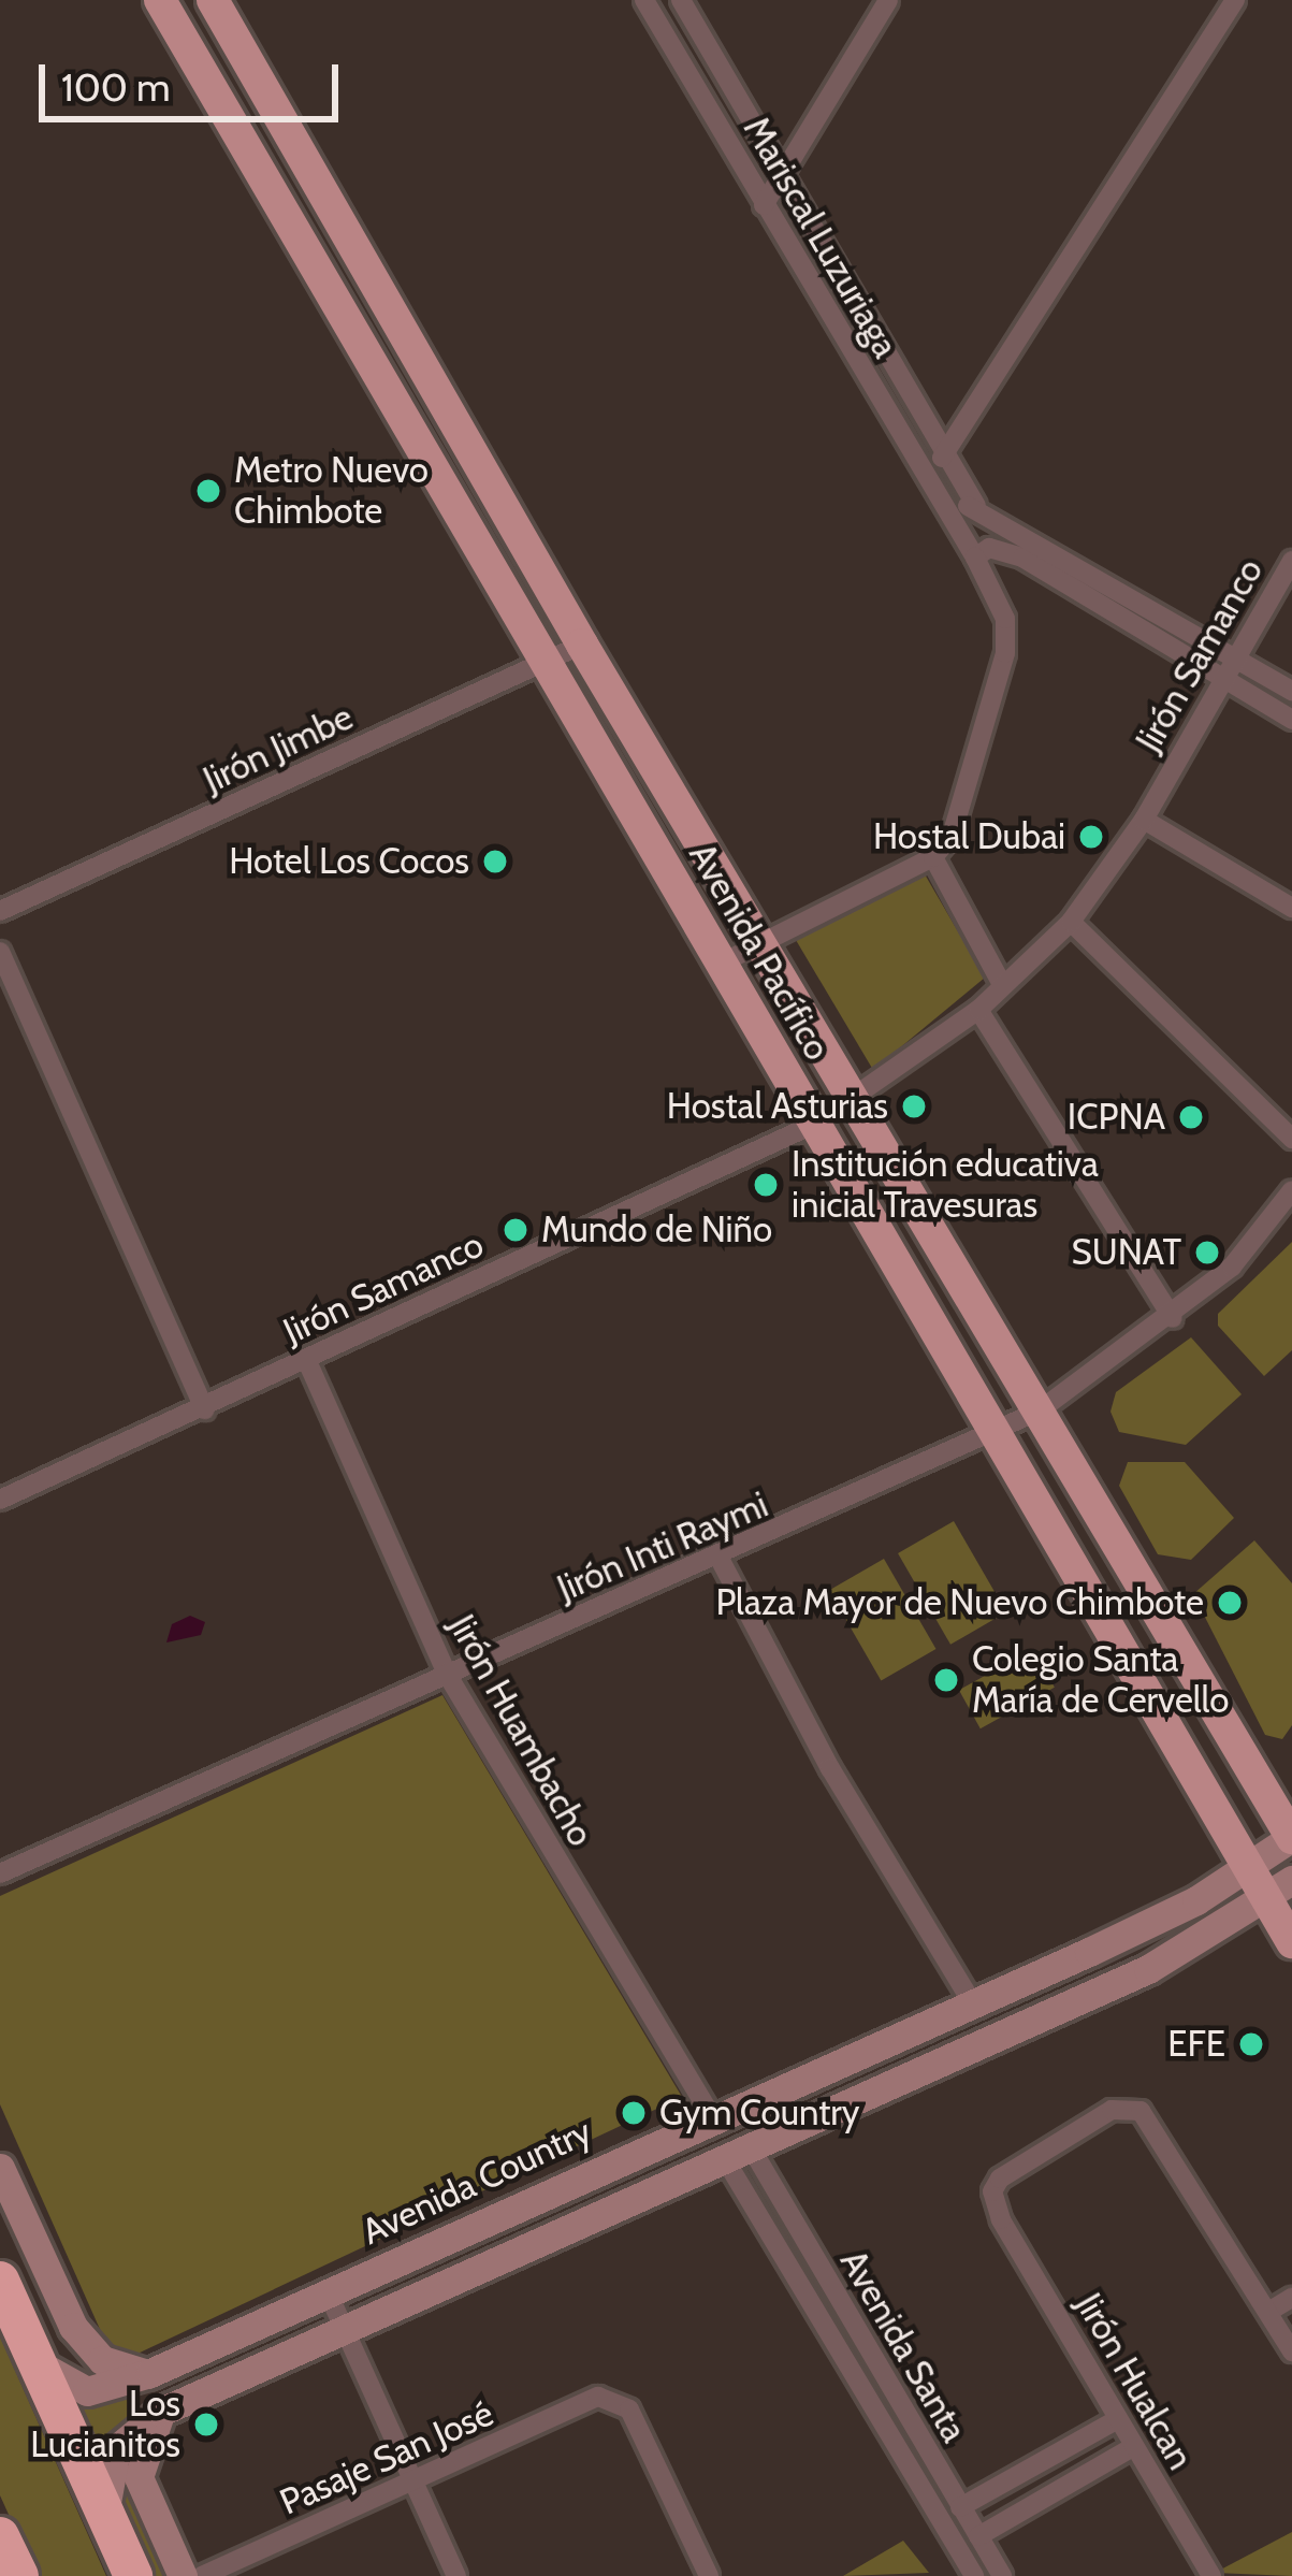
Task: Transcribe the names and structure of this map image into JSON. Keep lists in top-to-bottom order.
{
  "streets": {
    "main road": ["Avenida Pacífico", "Avenida Country"],
    "street": [
      "Mariscal Luzuriaga",
      "Jirón Samanco",
      "Jirón Jimbe",
      "Jirón Inti Raymi",
      "Jirón Huambacho",
      "Avenida Santa",
      "Jirón Hualcan",
      "Pasaje San José"
    ]
  },
  "crossings": [
    ["Jirón Samanco", "Avenida Pacífico"],
    ["Jirón Samanco", "Jirón Huambacho"],
    ["Jirón Jimbe", "Avenida Pacífico"],
    ["Avenida Pacífico", "Jirón Inti Raymi"],
    ["Avenida Pacífico", "Avenida Country"],
    ["Jirón Inti Raymi", "Jirón Huambacho"],
    ["Jirón Huambacho", "Avenida Country"],
    ["Avenida Country", "Avenida Santa"]
  ],
  "places": [
    "Metro Nuevo Chimbote",
    "Hostal Dubai",
    "Hotel Los Cocos",
    "Hostal Asturias",
    "ICPNA",
    "Institución educativa inicial Travesuras",
    "Mundo de Niño",
    "SUNAT",
    "Plaza Mayor de Nuevo Chimbote",
    "Colegio Santa María de Cervello",
    "EFE",
    "Gym Country",
    "Los Lucianitos"
  ],
  "scale_bar": "100 m"
}
